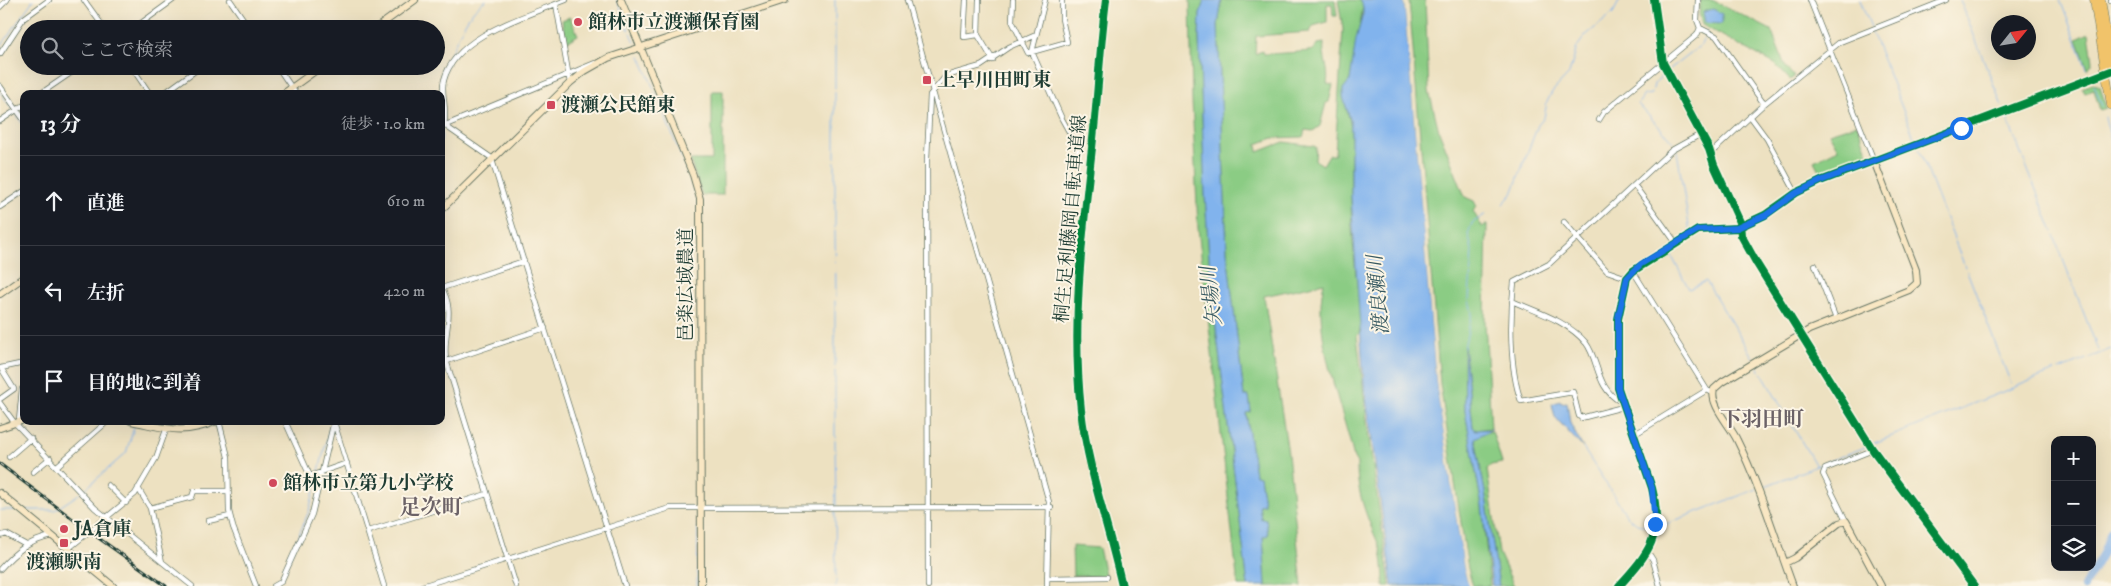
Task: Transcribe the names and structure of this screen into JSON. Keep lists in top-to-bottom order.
{
  "streets": {
    "street": ["邑楽広域農道"],
    "cycle path": ["桐生足利藤岡自転車道線"]
  },
  "districts": ["下羽田町", "足次町"],
  "water": ["渡良瀬川", "矢場川"],
  "places": {
    "other": ["館林市立渡瀬保育園", "館林市立第九小学校", "JA倉庫"],
    "transit": ["上早川田町東", "渡瀬公民館東", "渡瀬駅南"]
  },
  "north": "top right",
  "page": {
    "search": "ここで検索",
    "heading": ["13 分", "徒歩 · 1.0 km"],
    "list": [
      ["直進", "610 m"],
      ["左折", "420 m"],
      "目的地に到着"
    ],
    "map_buttons": ["+", "−"]
  }
}
